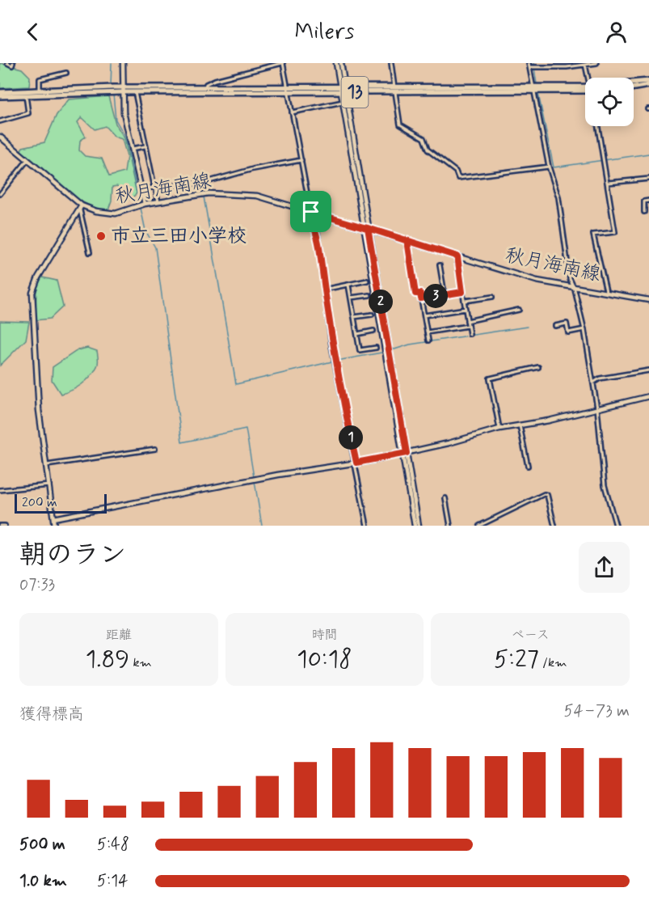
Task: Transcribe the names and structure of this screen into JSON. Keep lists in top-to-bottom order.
{
  "streets": {
    "main road": ["13", "秋月海南線"]
  },
  "places": ["市立三田小学校"],
  "scale_bar": "200 m",
  "page": {
    "header": "Milers",
    "pins": ["3", "2", "1"],
    "scale": "200 m",
    "heading": ["朝のラン", "07:33"],
    "stats": [
      ["距離", "1.89 km"],
      ["時間", "10:18"],
      ["ペース", "5:27 /km"]
    ],
    "chart": ["獲得標高", "54–73 m"],
    "list": [
      {
        "name": "500 m",
        "note": "5:48"
      },
      {
        "name": "1.0 km",
        "note": "5:14"
      }
    ]
  }
}
